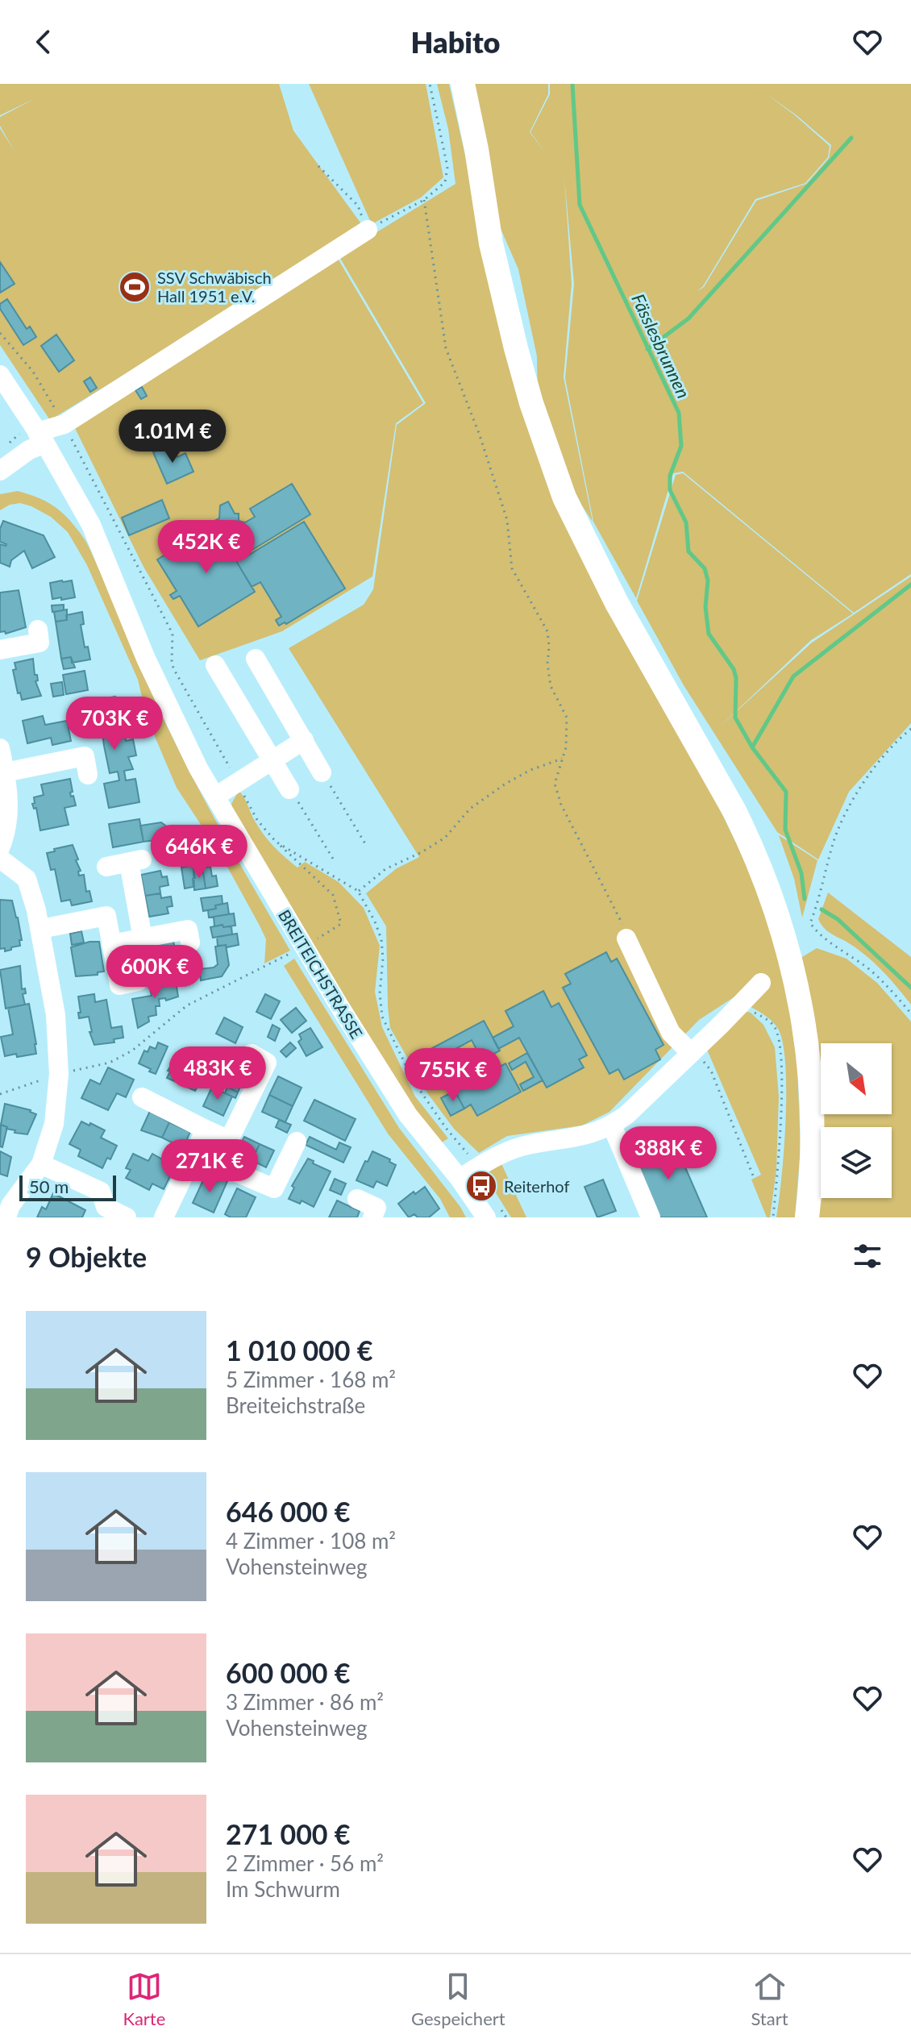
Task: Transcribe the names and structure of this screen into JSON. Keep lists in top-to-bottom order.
{
  "streets": {
    "street": ["BREITEICHSTRASSE"]
  },
  "water": ["Fässlesbrunnen"],
  "places": {
    "sports": ["SSV Schwäbisch Hall 1951 e.V."],
    "bus stop": ["Reiterhof"]
  },
  "scale_bar": "50 m",
  "north": "bottom right",
  "page": {
    "header": "Habito",
    "price": [
      "1.01M €",
      "452K €",
      "703K €",
      "646K €",
      "600K €",
      "483K €",
      "755K €",
      "388K €",
      "271K €"
    ],
    "scale": "50 m",
    "heading": "9 Objekte",
    "list": [
      {
        "name": "1 010 000 €",
        "note": "5 Zimmer · 168 m² · Breiteichstraße"
      },
      {
        "name": "646 000 €",
        "note": "4 Zimmer · 108 m² · Vohensteinweg"
      },
      {
        "name": "600 000 €",
        "note": "3 Zimmer · 86 m² · Vohensteinweg"
      },
      {
        "name": "271 000 €",
        "note": "2 Zimmer · 56 m² · Im Schwurm"
      }
    ],
    "tabs": ["Karte", "Gespeichert", "Start"]
  }
}
